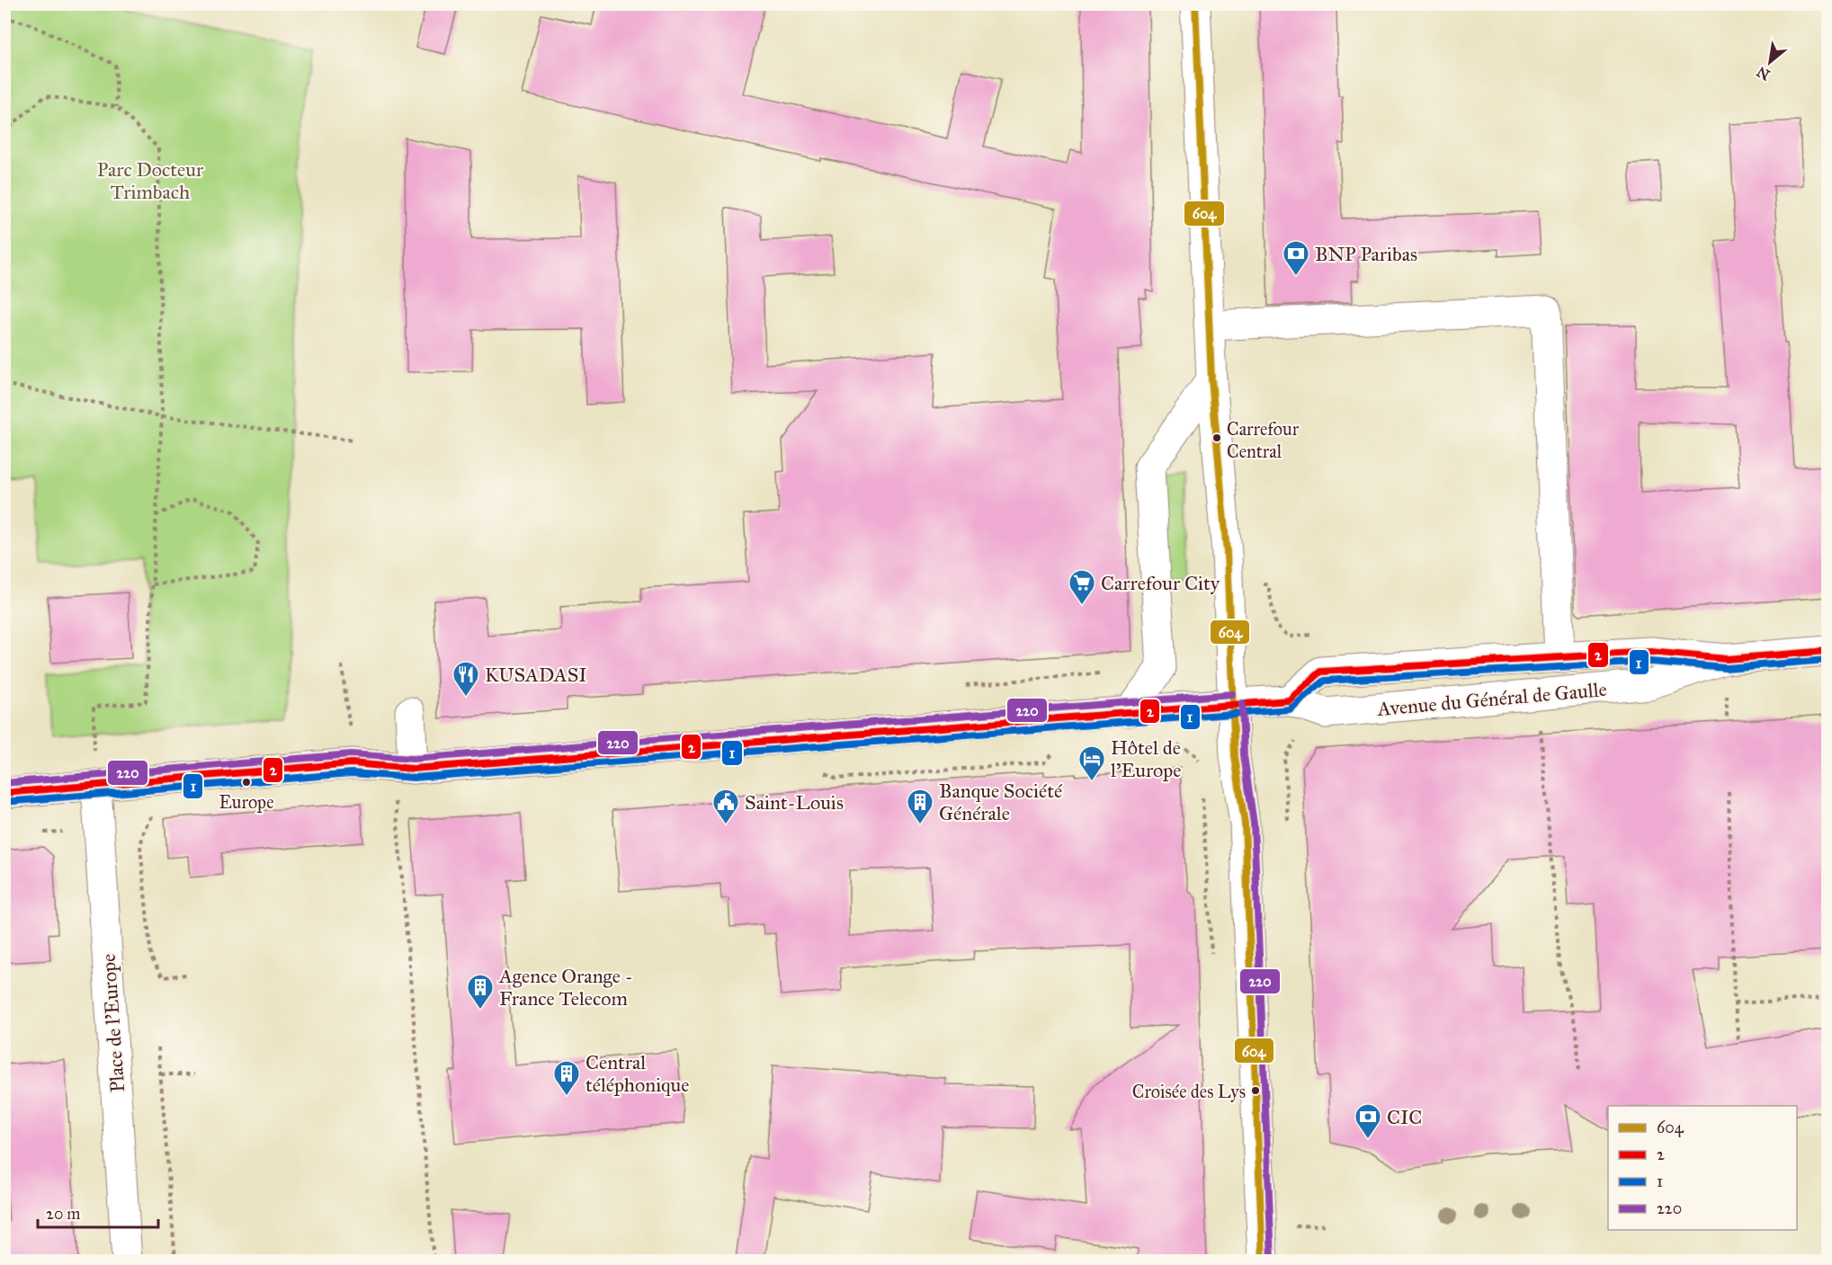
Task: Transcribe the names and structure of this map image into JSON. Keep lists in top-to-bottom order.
{
  "streets": {
    "main road": ["Avenue du Général de Gaulle", "Place de l'Europe"]
  },
  "crossings": [
    ["Avenue du Général de Gaulle", "Place de l'Europe"]
  ],
  "parks": ["Parc Docteur Trimbach"],
  "places": {
    "bank": ["BNP Paribas", "CIC"],
    "other": ["Carrefour Central", "Europe", "Croisée des Lys"],
    "supermarket": ["Carrefour City"],
    "restaurant": ["KUSADASI"],
    "hotel": ["Hôtel de l'Europe"],
    "public building": ["Saint-Louis"],
    "building": ["Banque Société Générale", "Agence Orange - France Telecom", "Central téléphonique"]
  },
  "lines": [
    "transit line 604",
    "transit line 2",
    "transit line 1",
    "transit line 220"
  ],
  "legend": [
    "604",
    "2",
    "1",
    "220"
  ],
  "scale_bar": "20 m",
  "north": "bottom left"
}
